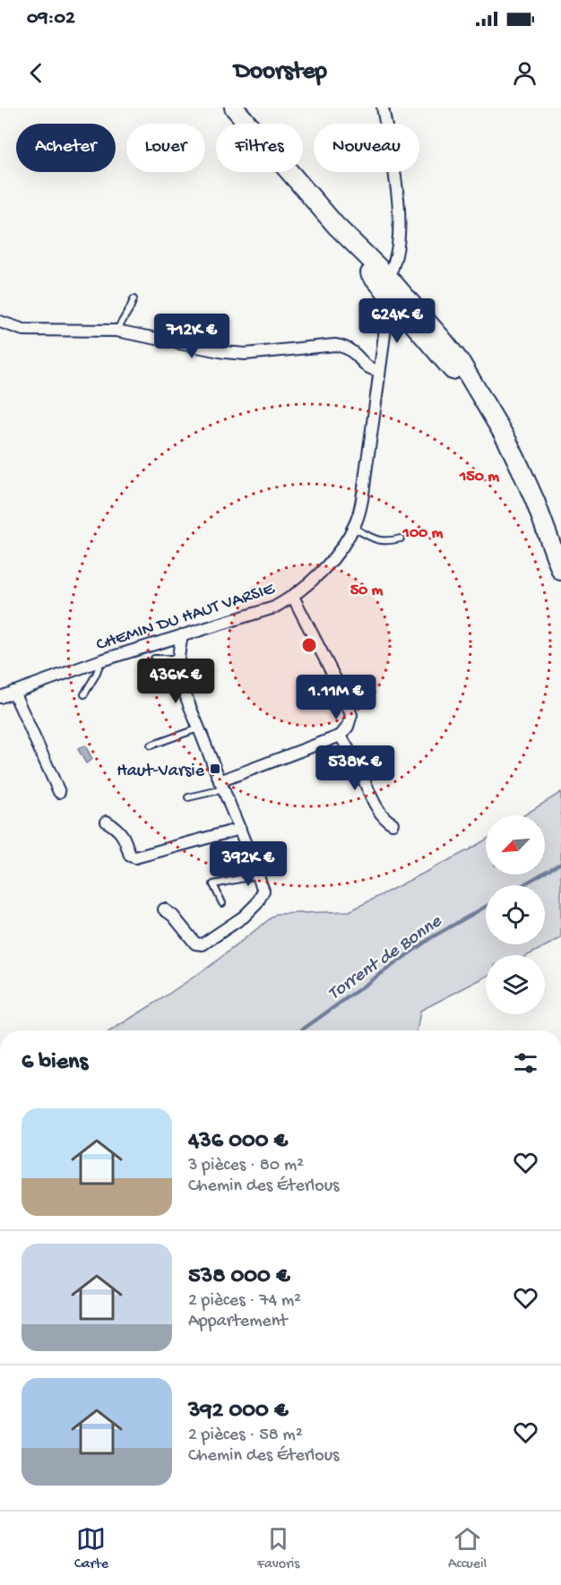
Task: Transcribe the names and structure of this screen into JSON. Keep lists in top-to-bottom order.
{
  "streets": {
    "street": ["CHEMIN DU HAUT VARSIE"]
  },
  "water": ["Torrent de Bonne"],
  "places": {
    "transit": ["Haut-Varsie"]
  },
  "north": "bottom left",
  "page": {
    "status": "09:02",
    "header": "Doorstep",
    "chip": [
      "Acheter",
      "Louer",
      "Filtres",
      "Nouveau"
    ],
    "price": [
      "624K €",
      "712K €",
      "436K €",
      "1.11M €",
      "538K €",
      "392K €"
    ],
    "heading": "6 biens",
    "list": [
      {
        "name": "436 000 €",
        "note": "3 pièces · 80 m² · Chemin des Éterlous"
      },
      {
        "name": "538 000 €",
        "note": "2 pièces · 74 m² · Appartement"
      },
      {
        "name": "392 000 €",
        "note": "2 pièces · 58 m² · Chemin des Éterlous"
      }
    ],
    "tabs": ["Carte", "Favoris", "Accueil"]
  },
  "rings": ["150 m", "100 m", "50 m"]
}
